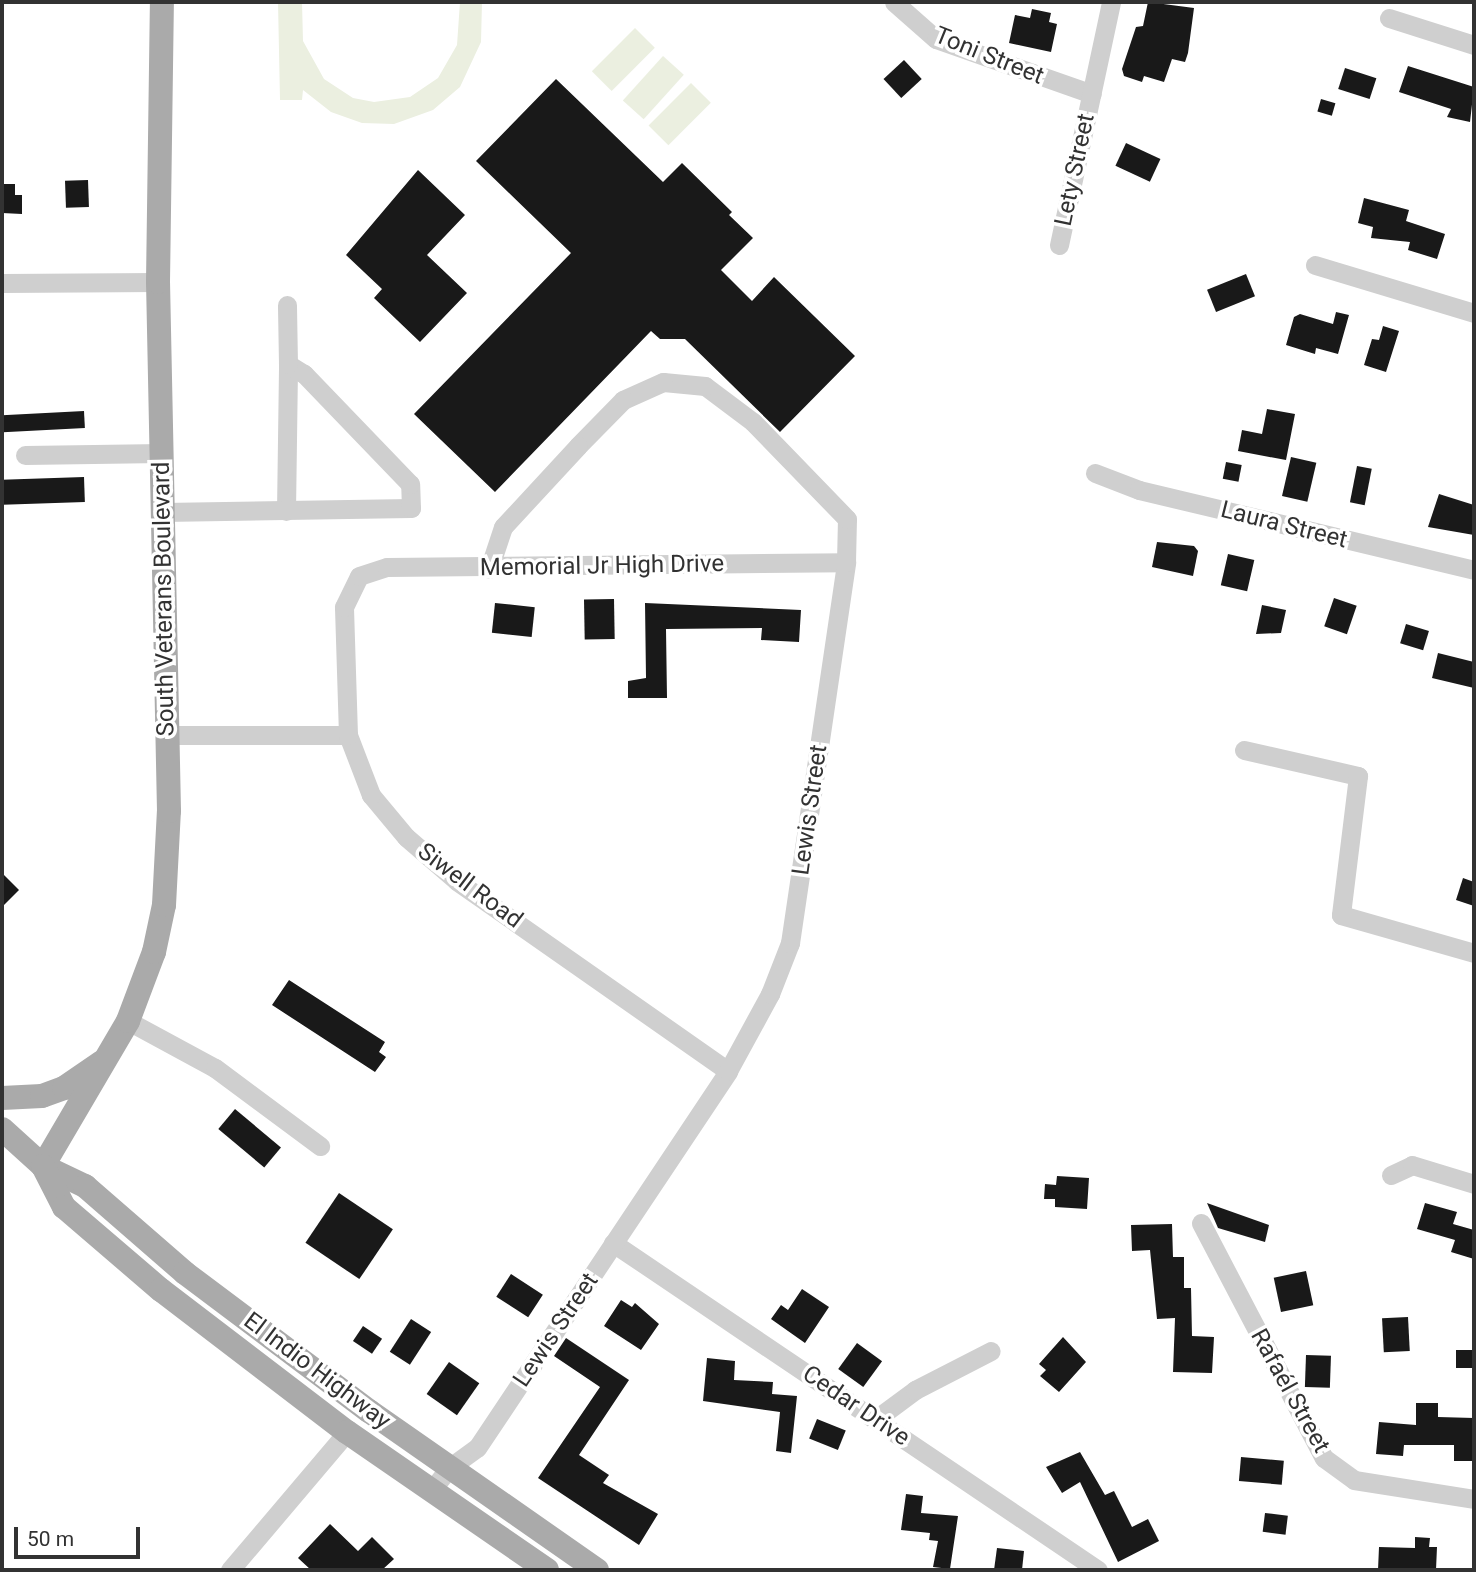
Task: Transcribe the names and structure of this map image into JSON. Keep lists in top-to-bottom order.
{
  "streets": {
    "main road": ["South Veterans Boulevard", "El Indio Highway"],
    "street": [
      "Toni Street",
      "Lety Street",
      "Laura Street",
      "Memorial Jr High Drive",
      "Lewis Street",
      "Siwell Road",
      "Rafaél Street",
      "Cedar Drive"
    ]
  },
  "crossings": [
    ["Toni Street", "Lety Street"],
    ["Memorial Jr High Drive", "Lewis Street"],
    ["Memorial Jr High Drive", "Siwell Road"],
    ["South Veterans Boulevard", "El Indio Highway"],
    ["Lewis Street", "Siwell Road"],
    ["Lewis Street", "El Indio Highway"],
    ["Lewis Street", "Cedar Drive"]
  ],
  "scale_bar": "50 m"
}
